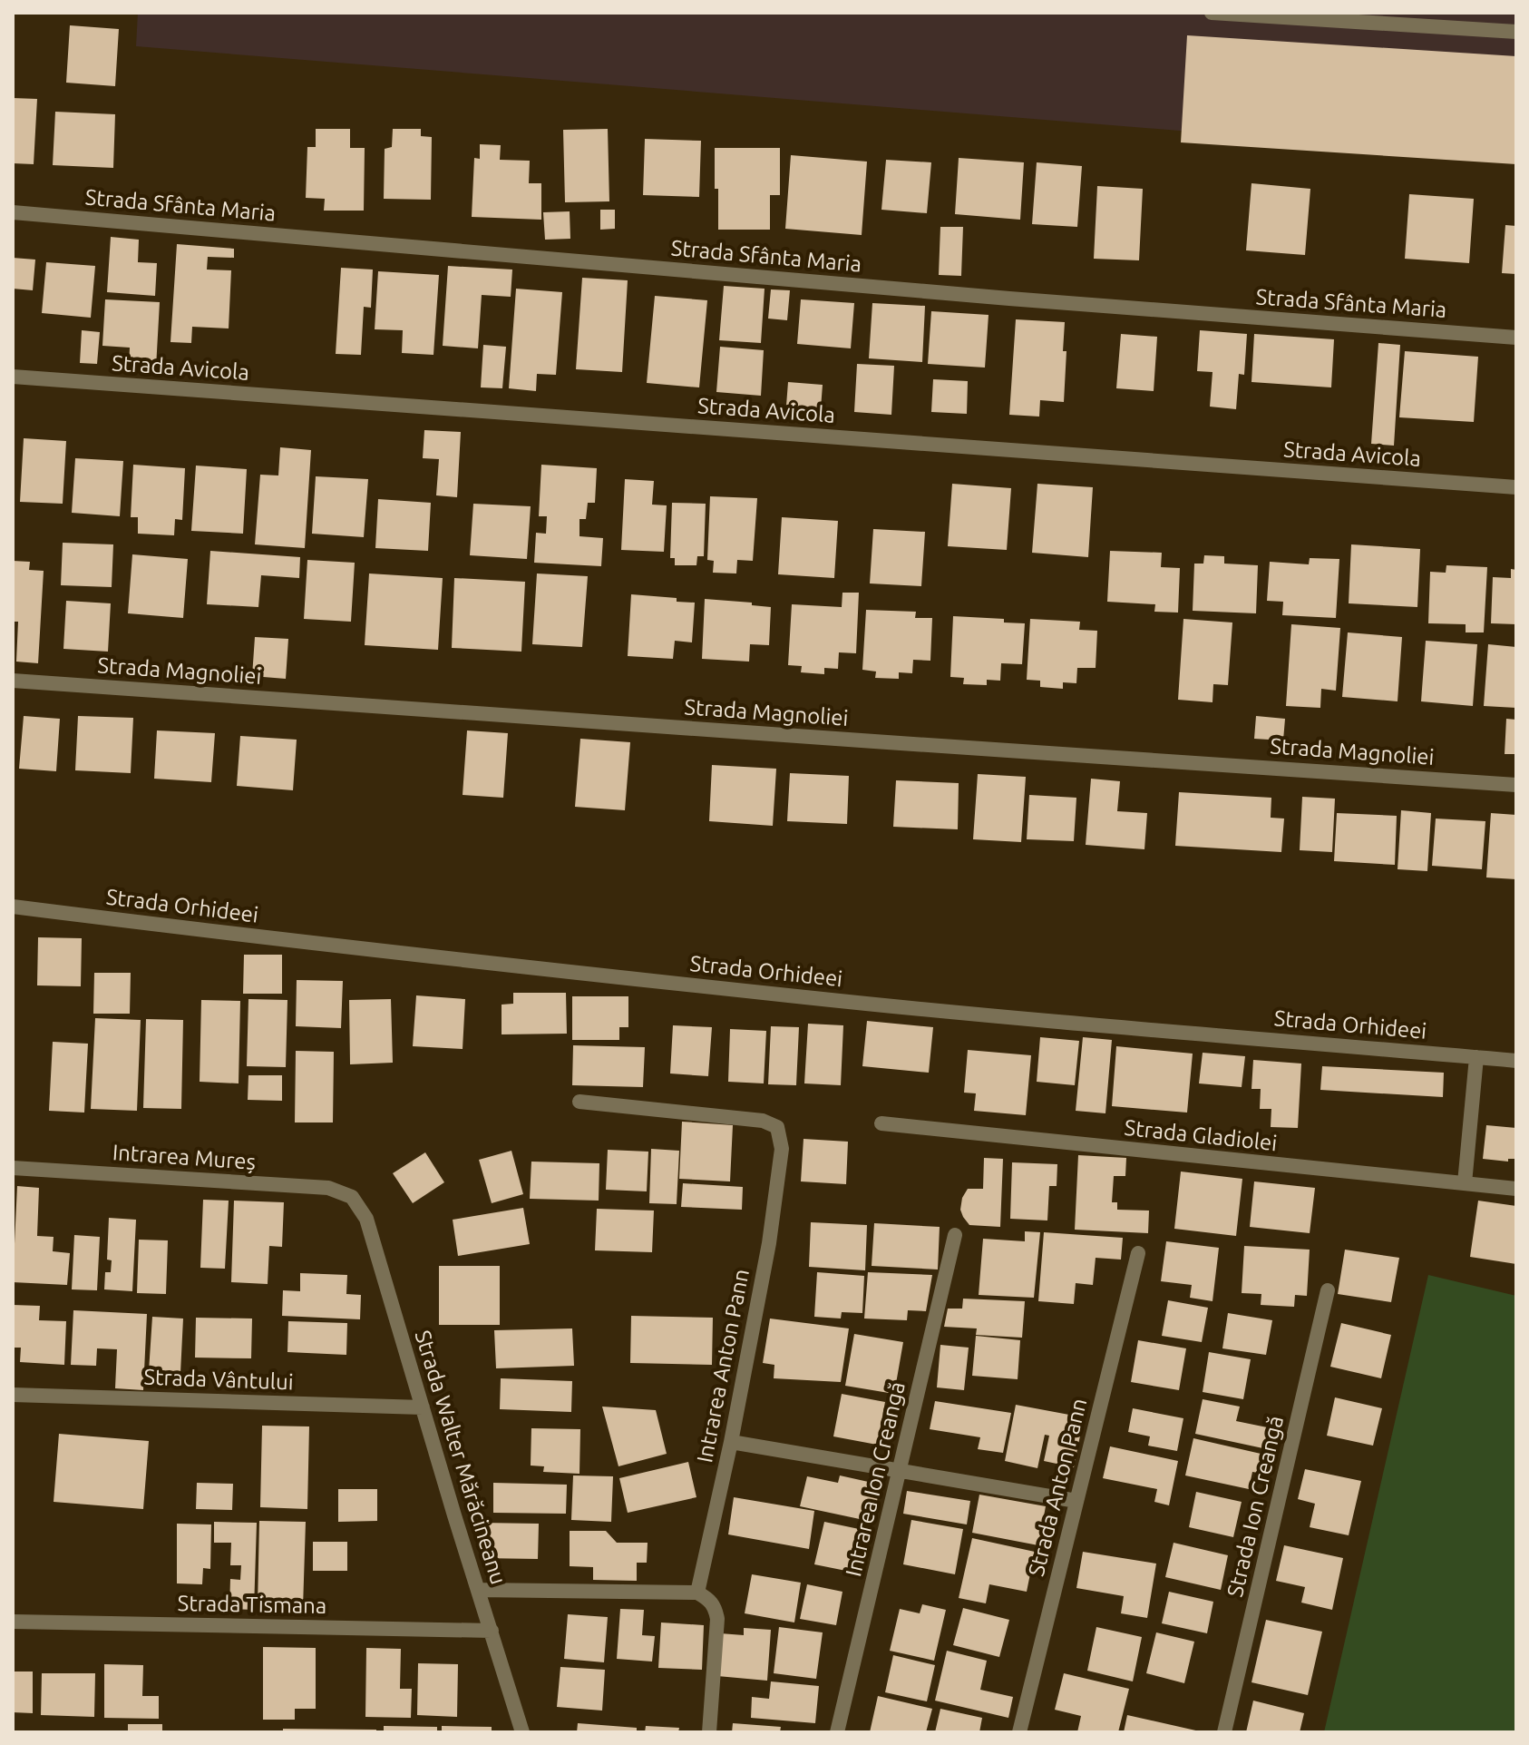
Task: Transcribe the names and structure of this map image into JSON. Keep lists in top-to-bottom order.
{
  "streets": {
    "street": [
      "Strada Sfânta Maria",
      "Strada Avicola",
      "Strada Magnoliei",
      "Strada Orhideei",
      "Strada Gladiolei",
      "Intrarea Mureș",
      "Intrarea Anton Pann",
      "Strada Vântului",
      "Strada Walter Mărăcineanu",
      "Intrarea Ion Creangă",
      "Strada Anton Pann",
      "Strada Ion Creangă",
      "Strada Tismana"
    ]
  },
  "crossings": [
    ["Intrarea Mureș", "Strada Walter Mărăcineanu"],
    ["Strada Vântului", "Strada Walter Mărăcineanu"],
    ["Strada Walter Mărăcineanu", "Strada Tismana"]
  ]
}
